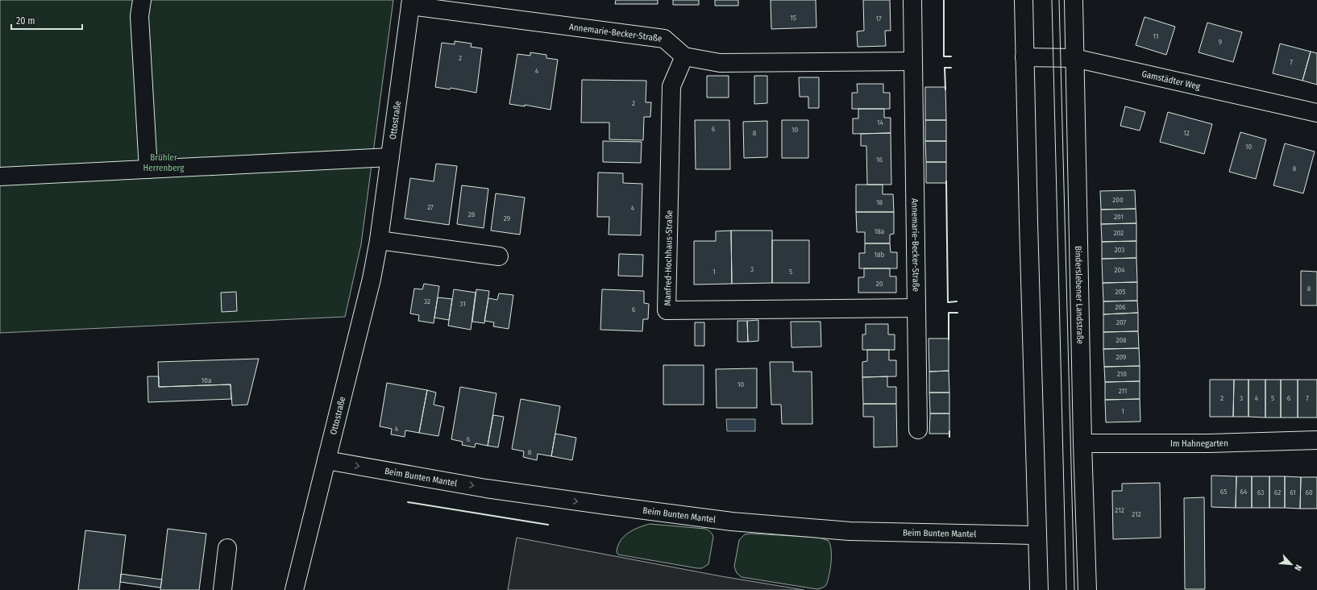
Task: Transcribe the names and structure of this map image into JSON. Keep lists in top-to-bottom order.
{
  "streets": {
    "street": [
      "Annemarie-Becker-Straße",
      "Gamstädter Weg",
      "Ottostraße",
      "Manfred-Hochhaus-Straße",
      "Binderslebener Landstraße",
      "Im Hahnegarten",
      "Beim Bunten Mantel"
    ]
  },
  "crossings": [
    ["Annemarie-Becker-Straße", "Ottostraße"],
    ["Annemarie-Becker-Straße", "Manfred-Hochhaus-Straße"],
    ["Gamstädter Weg", "Binderslebener Landstraße"],
    ["Ottostraße", "Beim Bunten Mantel"],
    ["Binderslebener Landstraße", "Im Hahnegarten"]
  ],
  "one_way": ["Beim Bunten Mantel"],
  "parks": ["Brühler Herrenberg"],
  "house_numbers": [
    "15",
    "17",
    "11",
    "9",
    "2",
    "7",
    "4",
    "2",
    "14",
    "6",
    "10",
    "8",
    "12",
    "10",
    "16",
    "8",
    "200",
    "18",
    "27",
    "4",
    "28",
    "201",
    "29",
    "18a",
    "202",
    "203",
    "18b",
    "3",
    "204",
    "1",
    "5",
    "20",
    "8",
    "205",
    "32",
    "31",
    "206",
    "6",
    "207",
    "208",
    "209",
    "210",
    "10a",
    "10",
    "211",
    "2",
    "3",
    "4",
    "5",
    "6",
    "7",
    "1",
    "4",
    "6",
    "8",
    "65",
    "64",
    "63",
    "62",
    "61",
    "60",
    "212",
    "212"
  ],
  "scale_bar": "20 m",
  "north": "bottom right"
}
